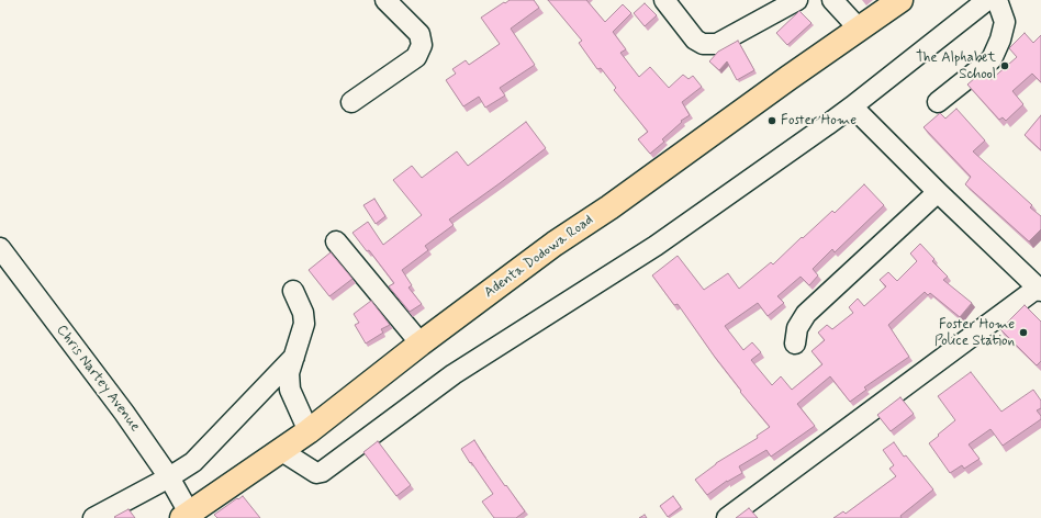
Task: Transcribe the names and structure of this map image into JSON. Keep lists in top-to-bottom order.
{
  "streets": {
    "main road": ["Adenta Dodowa Road"],
    "street": ["Chris Nartey Avenue"]
  },
  "crossings": [
    ["Adenta Dodowa Road", "Chris Nartey Avenue"]
  ],
  "places": ["The Alphabet School", "Foster Home", "Foster Home Police Station"]
}
